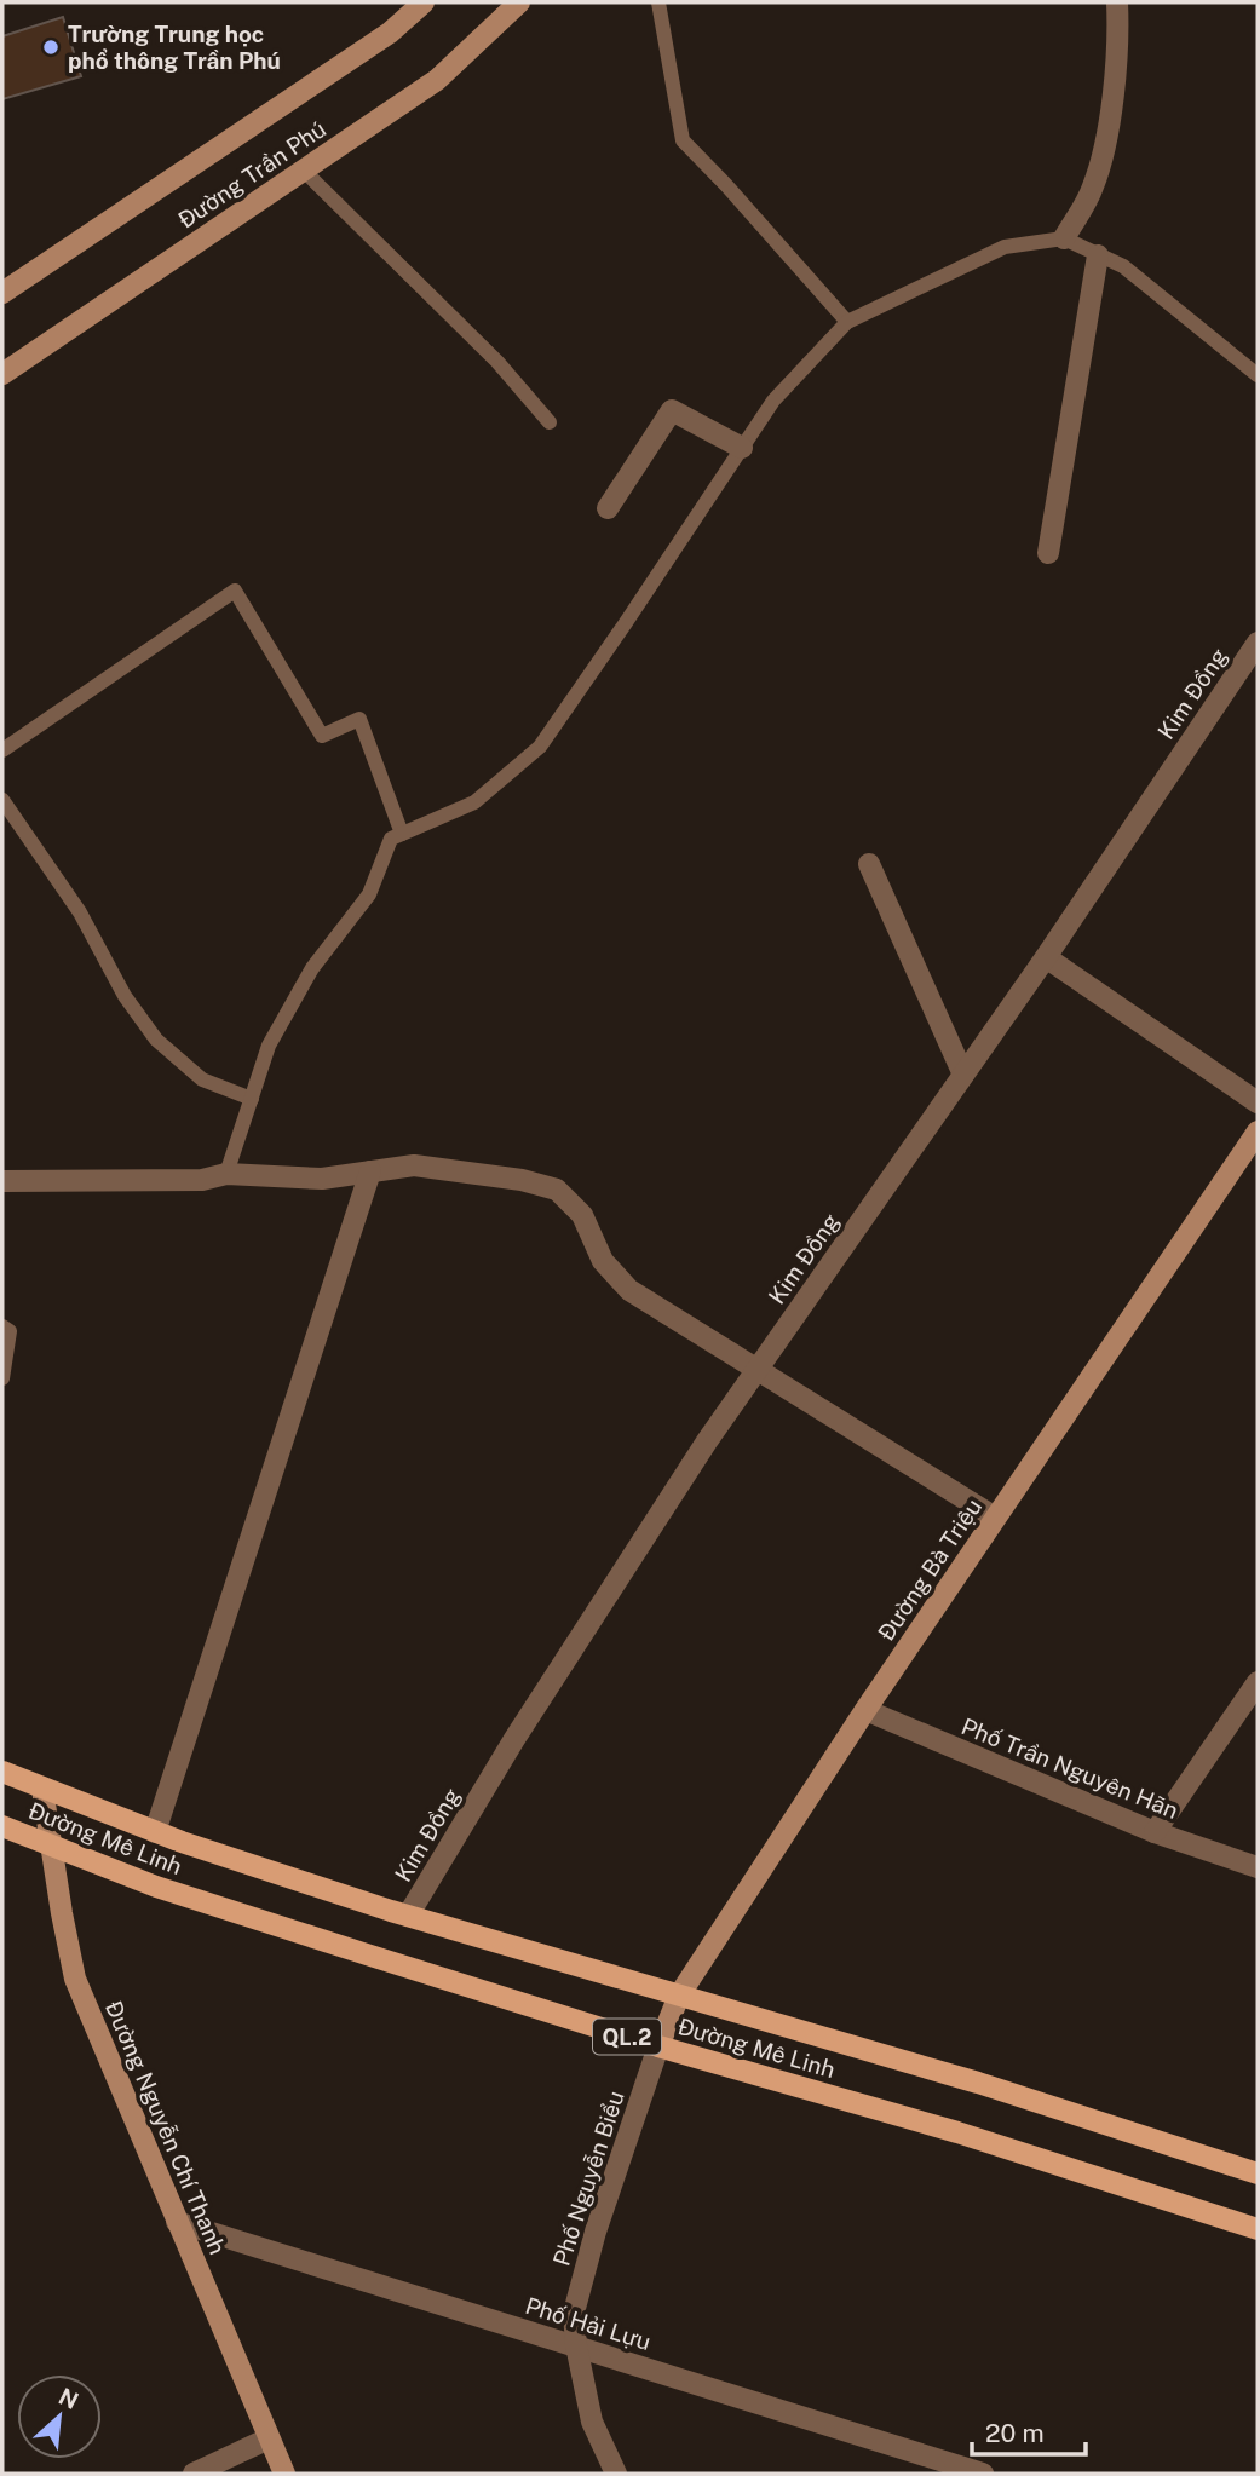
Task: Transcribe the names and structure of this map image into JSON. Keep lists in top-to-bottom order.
{
  "streets": {
    "main road": ["Đường Mê Linh", "QL.2"],
    "street": [
      "Đường Trần Phú",
      "Kim Đồng",
      "Đường Bà Triệu",
      "Phố Trần Nguyên Hãn",
      "Đường Nguyễn Chí Thanh",
      "Phố Nguyễn Biểu",
      "Phố Hải Lựu"
    ]
  },
  "crossings": [
    ["Kim Đồng", "Đường Mê Linh"],
    ["Đường Bà Triệu", "Phố Trần Nguyên Hãn"],
    ["Đường Bà Triệu", "Đường Mê Linh"],
    ["Đường Bà Triệu", "Phố Nguyễn Biểu"],
    ["Đường Mê Linh", "Đường Nguyễn Chí Thanh"],
    ["Đường Mê Linh", "Phố Nguyễn Biểu"],
    ["Đường Nguyễn Chí Thanh", "Phố Hải Lựu"],
    ["Phố Nguyễn Biểu", "Phố Hải Lựu"]
  ],
  "places": ["Trường Trung học phổ thông Trần Phú"],
  "scale_bar": "20 m",
  "north": "top right"
}
